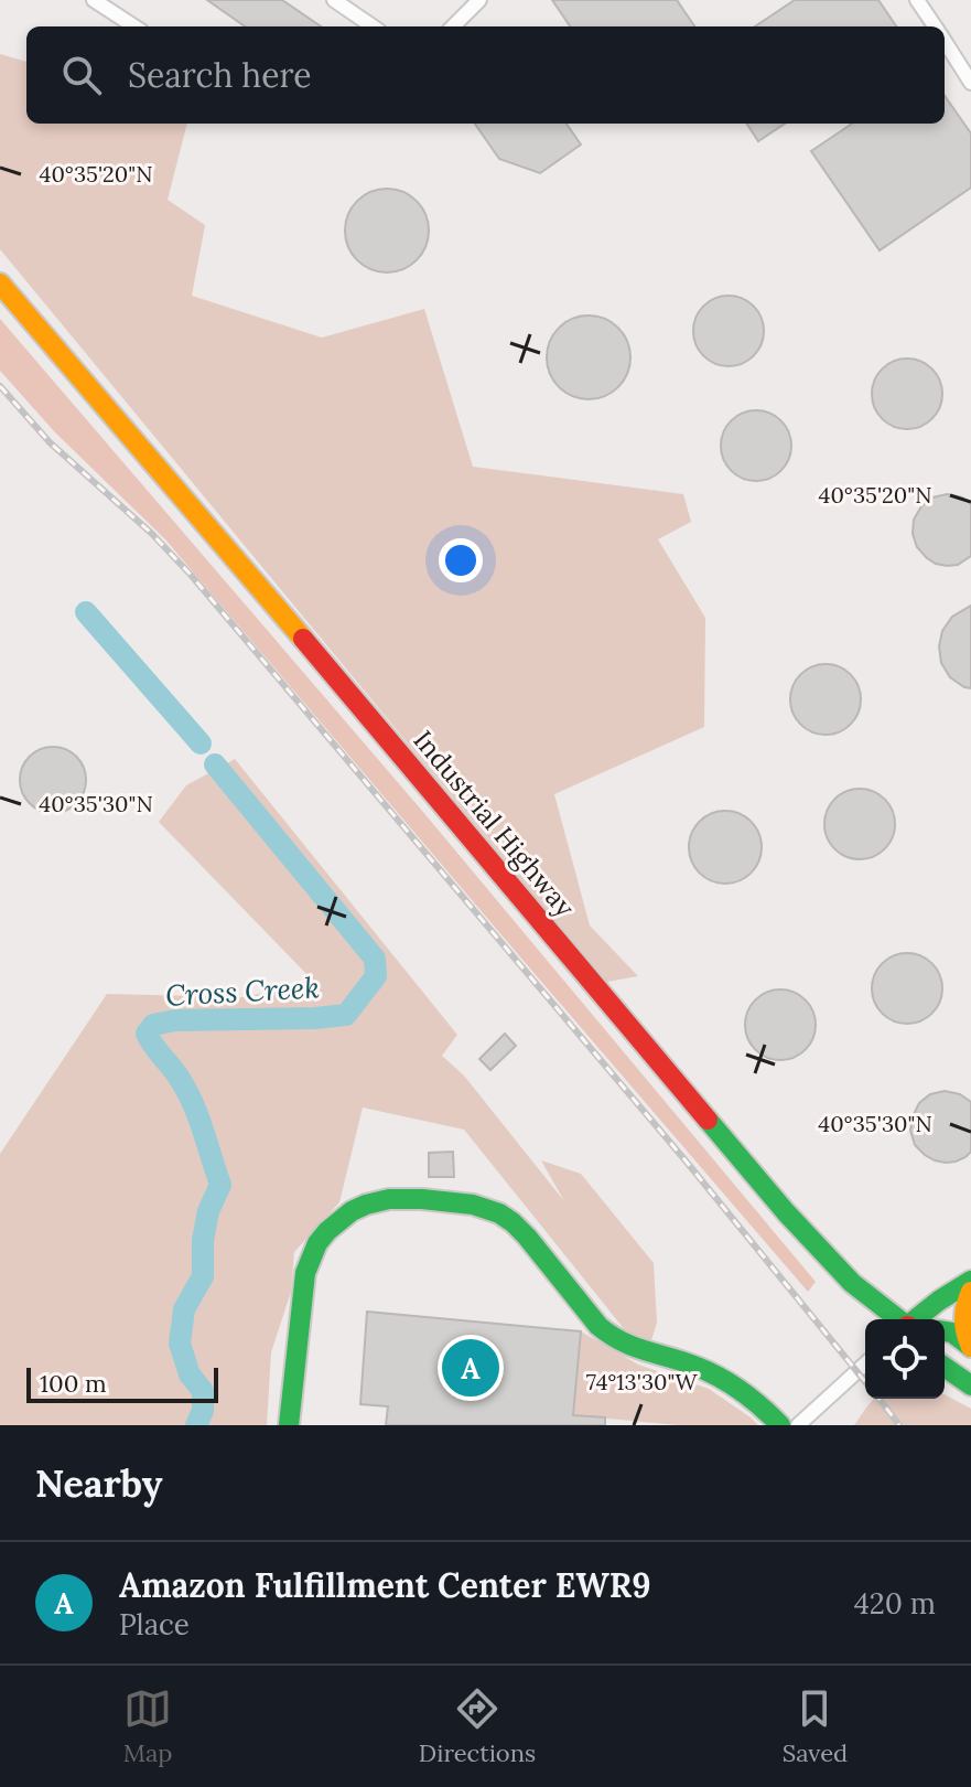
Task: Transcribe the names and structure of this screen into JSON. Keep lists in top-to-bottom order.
{
  "streets": {
    "main road": ["Industrial Highway"]
  },
  "water": ["Cross Creek"],
  "scale_bar": "100 m",
  "page": {
    "search": "Search here",
    "pins": "A",
    "scale": "100 m",
    "heading": "Nearby",
    "list": [
      {
        "mark": "A",
        "name": "Amazon Fulfillment Center EWR9",
        "note": "Place",
        "value": "420 m"
      }
    ],
    "nav": ["Map", "Directions", "Saved"]
  },
  "coordinates": ["40°35'20\"N", "40°35'30\"N", "74°13'30\"W"]
}
